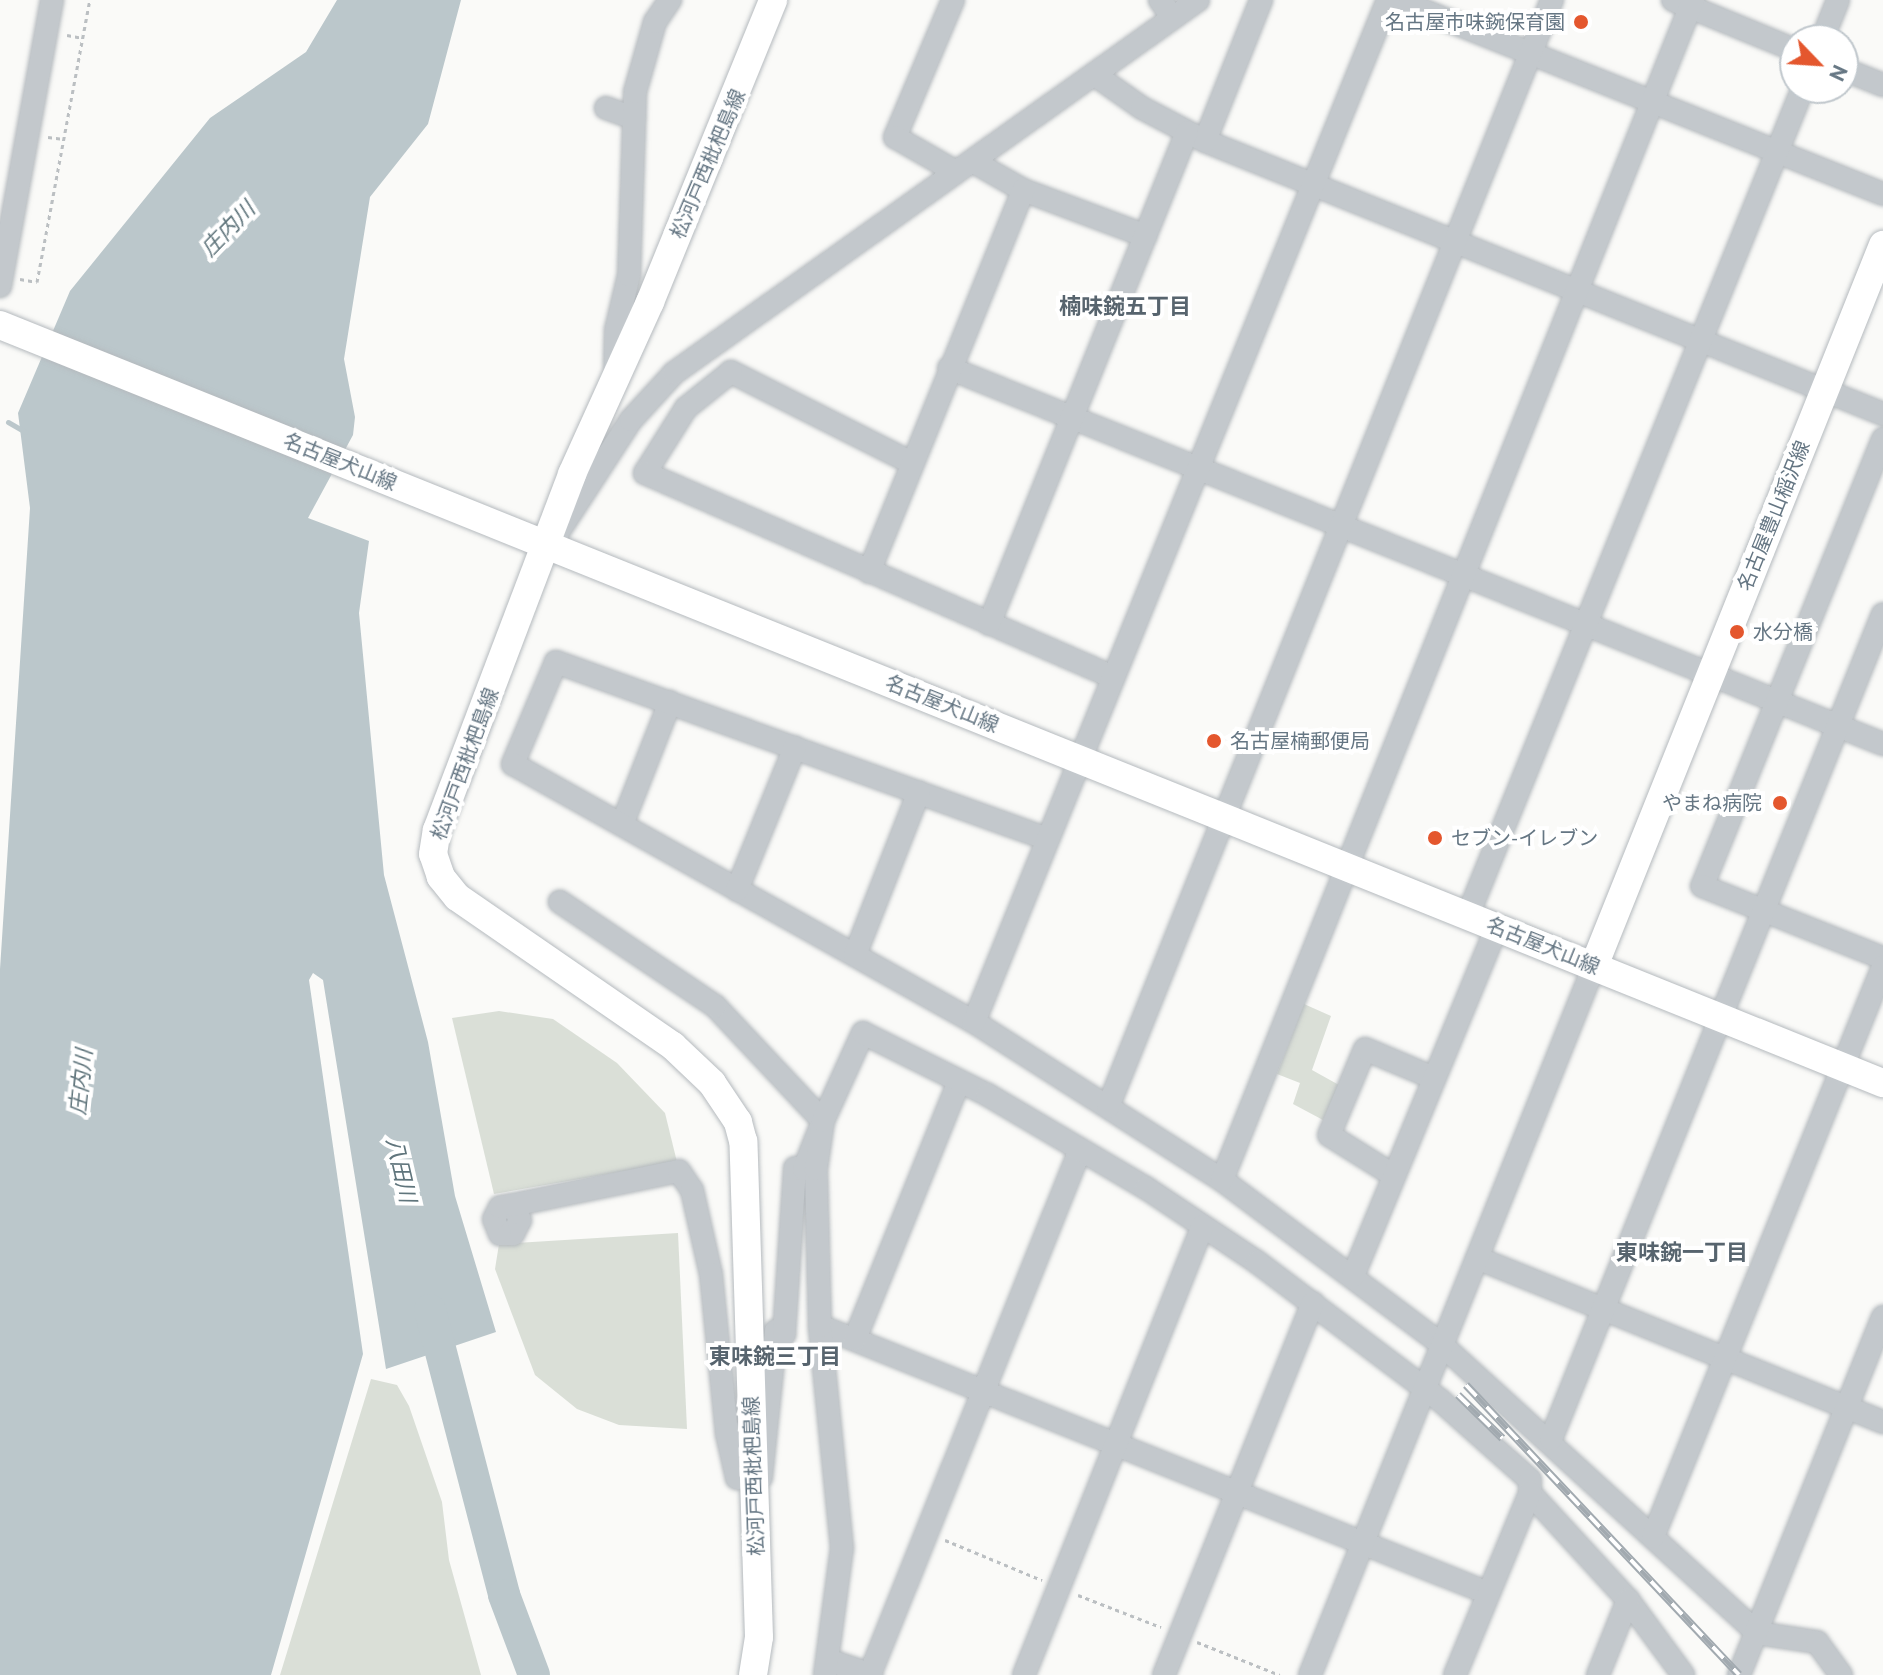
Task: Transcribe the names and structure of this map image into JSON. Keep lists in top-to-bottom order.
{
  "streets": {
    "main road": ["松河戸西枇杷島線", "名古屋犬山線", "名古屋豊山稲沢線"]
  },
  "crossings": [
    ["松河戸西枇杷島線", "名古屋犬山線"],
    ["名古屋犬山線", "名古屋豊山稲沢線"]
  ],
  "districts": ["楠味鋺五丁目", "東味鋺一丁目", "東味鋺三丁目"],
  "water": ["庄内川", "八田川"],
  "places": [
    "名古屋市味鋺保育園",
    "水分橋",
    "名古屋楠郵便局",
    "やまね病院",
    "セブン-イレブン"
  ],
  "north": "bottom right"
}
